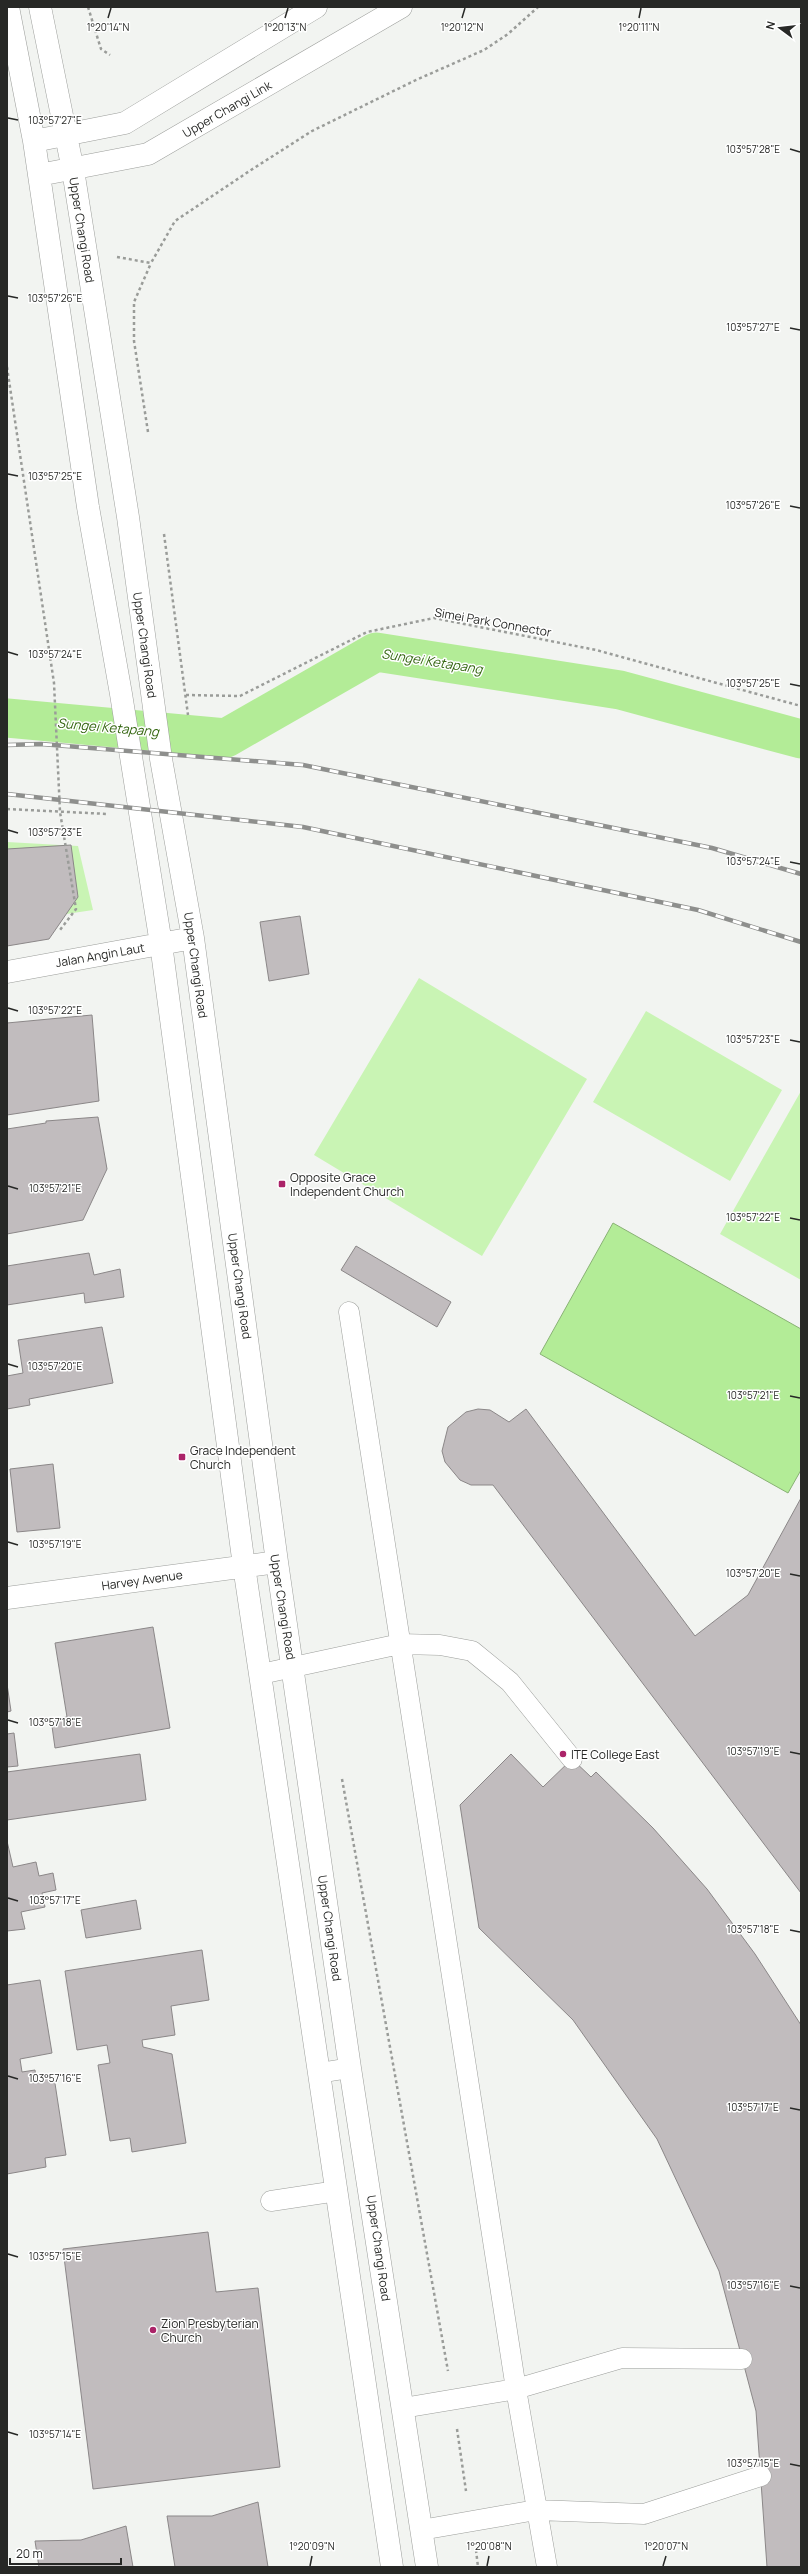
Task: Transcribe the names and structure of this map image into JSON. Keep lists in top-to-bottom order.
{
  "streets": {
    "street": [
      "Upper Changi Link",
      "Upper Changi Road",
      "Jalan Angin Laut",
      "Harvey Avenue"
    ],
    "path": ["Simei Park Connector"]
  },
  "crossings": [
    ["Upper Changi Link", "Upper Changi Road"],
    ["Upper Changi Road", "Jalan Angin Laut"],
    ["Upper Changi Road", "Harvey Avenue"]
  ],
  "water": ["Sungei Ketapang"],
  "places": {
    "transit": ["Opposite Grace Independent Church", "Grace Independent Church"],
    "other": ["ITE College East", "Zion Presbyterian Church"]
  },
  "scale_bar": "20 m",
  "north": "left",
  "coordinates": [
    "1°20'14\"N",
    "1°20'13\"N",
    "1°20'12\"N",
    "1°20'11\"N",
    "103°57'27\"E",
    "103°57'28\"E",
    "103°57'26\"E",
    "103°57'25\"E",
    "103°57'24\"E",
    "103°57'23\"E",
    "103°57'22\"E",
    "103°57'21\"E",
    "103°57'20\"E",
    "103°57'19\"E",
    "103°57'18\"E",
    "103°57'17\"E",
    "103°57'16\"E",
    "103°57'15\"E",
    "103°57'14\"E",
    "1°20'09\"N",
    "1°20'08\"N",
    "1°20'07\"N"
  ]
}
